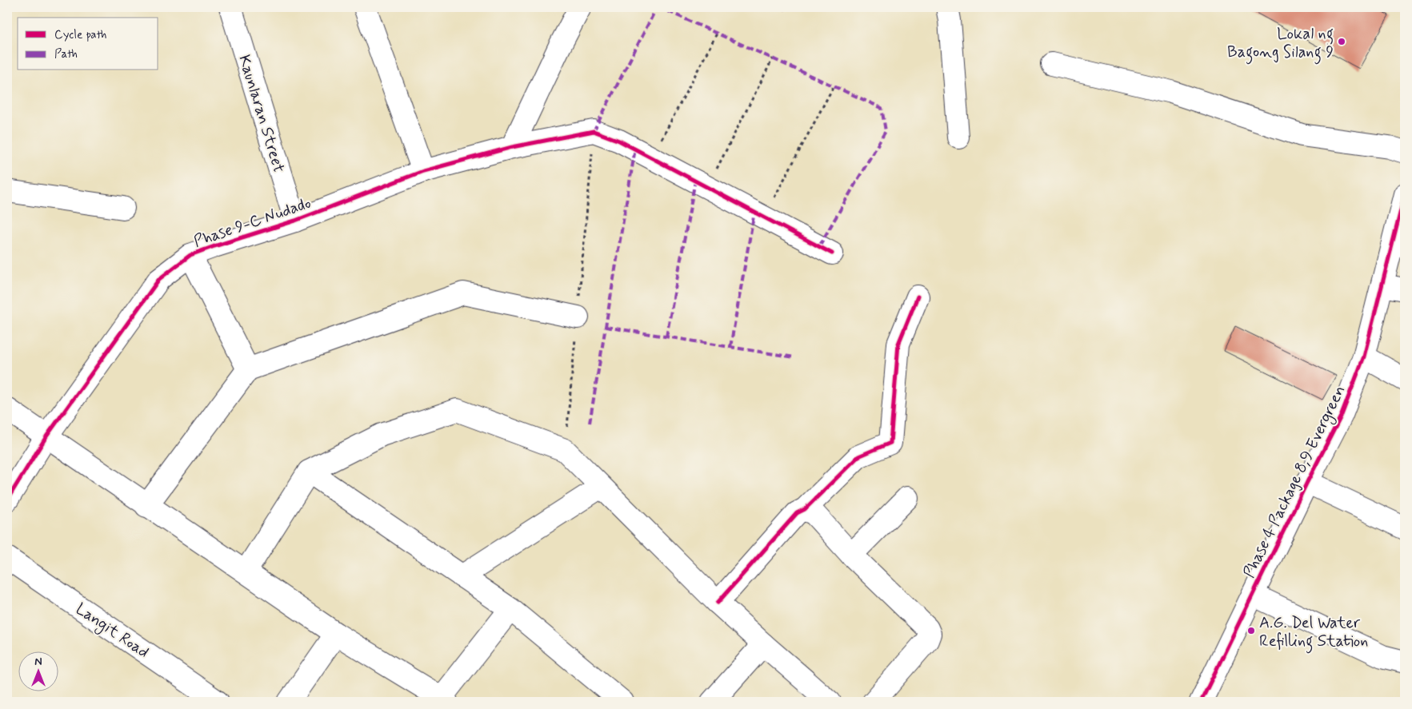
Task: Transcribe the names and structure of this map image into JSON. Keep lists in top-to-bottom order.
{
  "streets": {
    "street": [
      "Kaunlaran Street",
      "Phase 9-C Nudado",
      "Phase 4 Package 8,9 Evergreen",
      "Langit Road"
    ]
  },
  "crossings": [
    ["Kaunlaran Street", "Phase 9-C Nudado"]
  ],
  "places": ["Lokal ng Bagong Silang 9", "A.G. Del Water Refilling Station"],
  "legend": ["Cycle path", "Path"],
  "north": "top"
}
